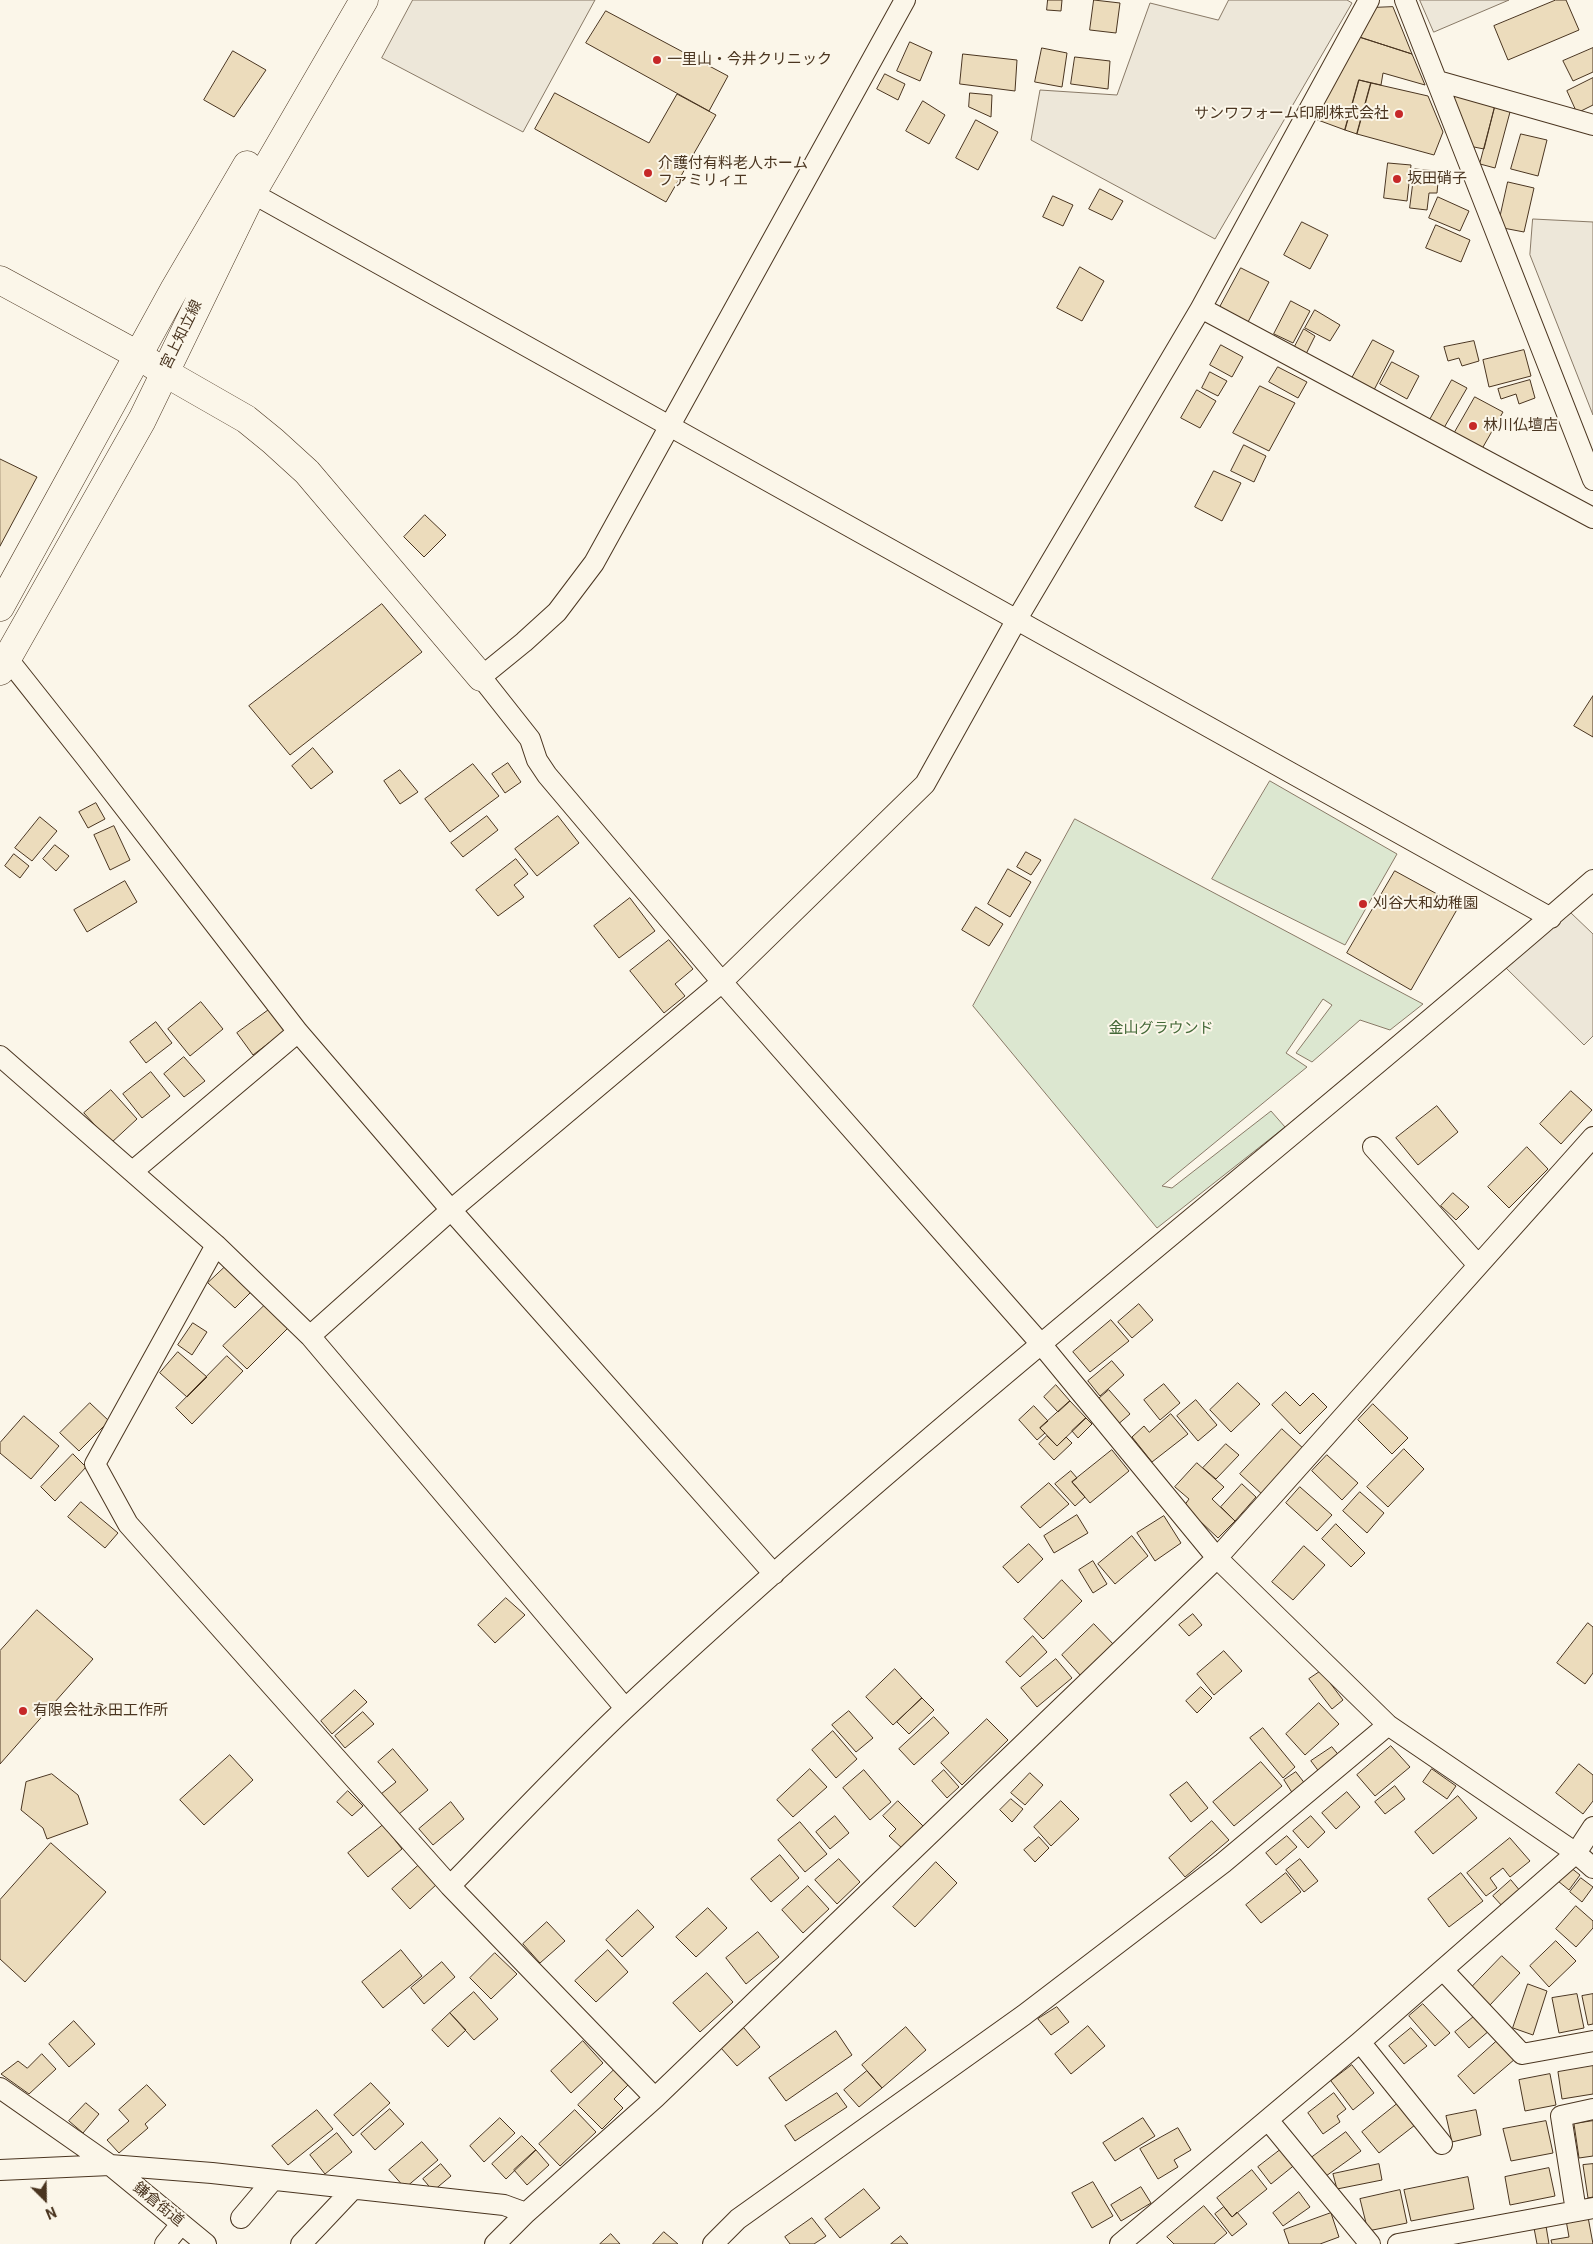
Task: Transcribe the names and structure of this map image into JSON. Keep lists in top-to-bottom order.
{
  "streets": {
    "main road": ["宮上知立線"],
    "street": ["鎌倉街道"]
  },
  "parks": ["金山グラウンド"],
  "places": [
    "一里山・今井クリニック",
    "サンワフォーム印刷株式会社",
    "介護付有料老人ホーム ファミリィエ",
    "坂田硝子",
    "林川仏壇店",
    "刈谷大和幼稚園",
    "有限会社永田工作所"
  ],
  "north": "bottom right"
}
